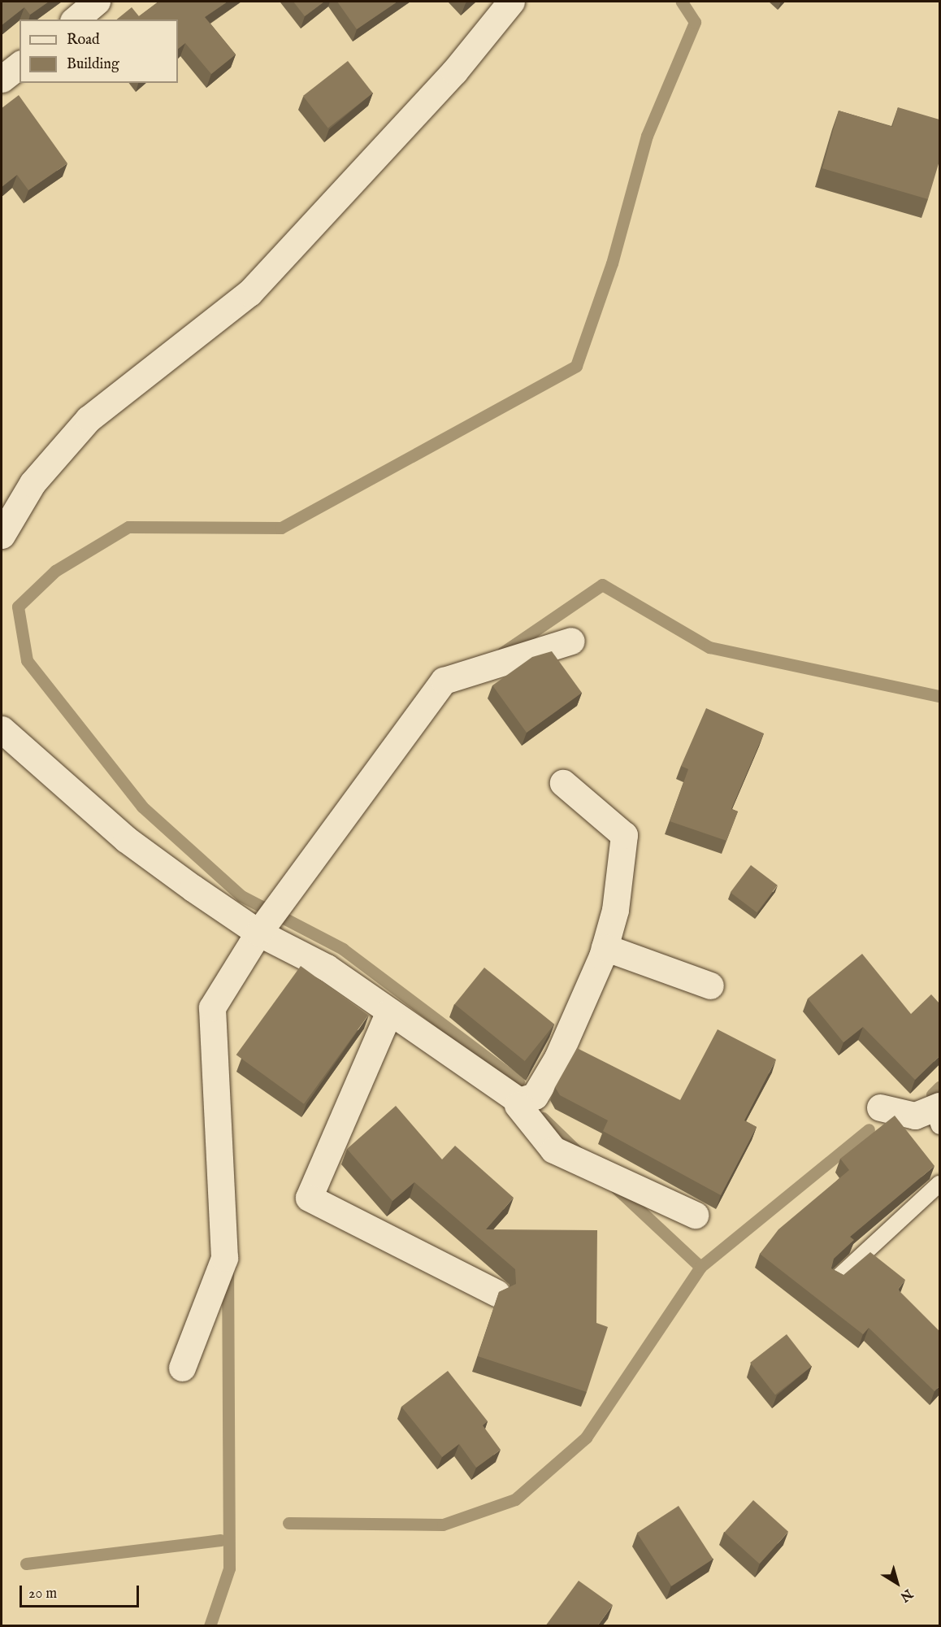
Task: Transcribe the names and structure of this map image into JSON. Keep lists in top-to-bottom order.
{
  "legend": ["Road", "Building"],
  "scale_bar": "20 m",
  "north": "bottom right"
}
